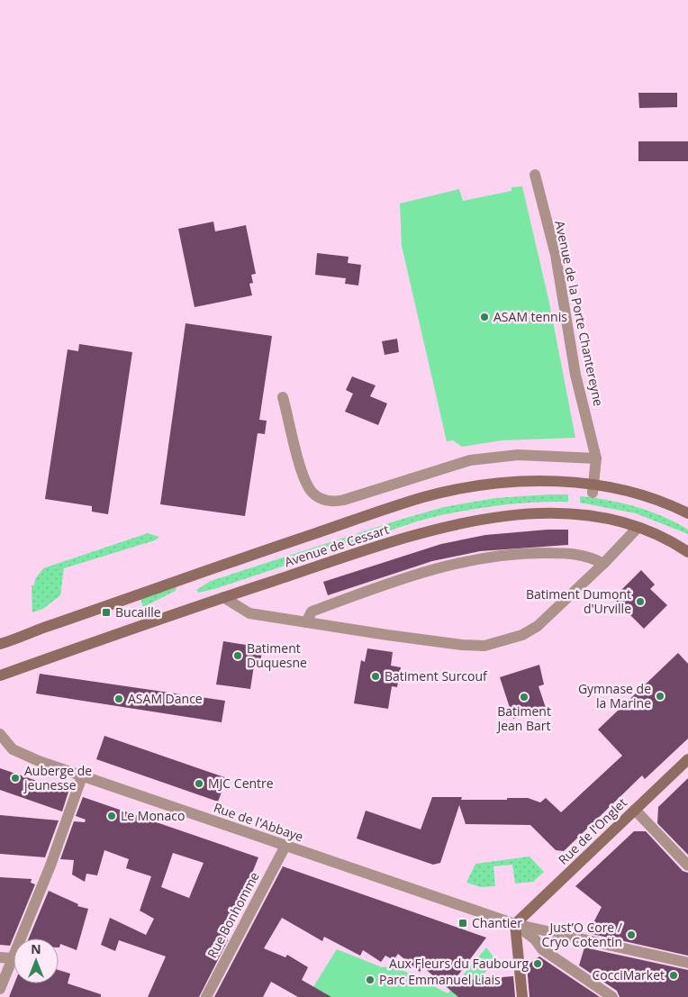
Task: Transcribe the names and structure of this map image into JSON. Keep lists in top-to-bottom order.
{
  "streets": {
    "main road": ["Avenue de Cessart", "Rue de l'Onglet"],
    "street": ["Avenue de la Porte Chantereyne", "Rue de l'Abbaye", "Rue Bonhomme"]
  },
  "crossings": [
    ["Avenue de la Porte Chantereyne", "Avenue de Cessart"],
    ["Rue de l'Abbaye", "Rue de l'Onglet"],
    ["Rue de l'Abbaye", "Rue Bonhomme"]
  ],
  "places": {
    "other": [
      "ASAM tennis",
      "Batiment Dumont d'Urville",
      "Batiment Duquesne",
      "Batiment Surcouf",
      "Gymnase de la Marine",
      "Batiment Jean Bart",
      "ASAM Dance",
      "Auberge de jeunesse",
      "MJC Centre",
      "Le Monaco",
      "Just’O Core / Cryo Cotentin",
      "Aux Fleurs du Faubourg",
      "CocciMarket",
      "Parc Emmanuel Liais"
    ],
    "transit": ["Bucaille", "Chantier"]
  },
  "north": "top"
}
